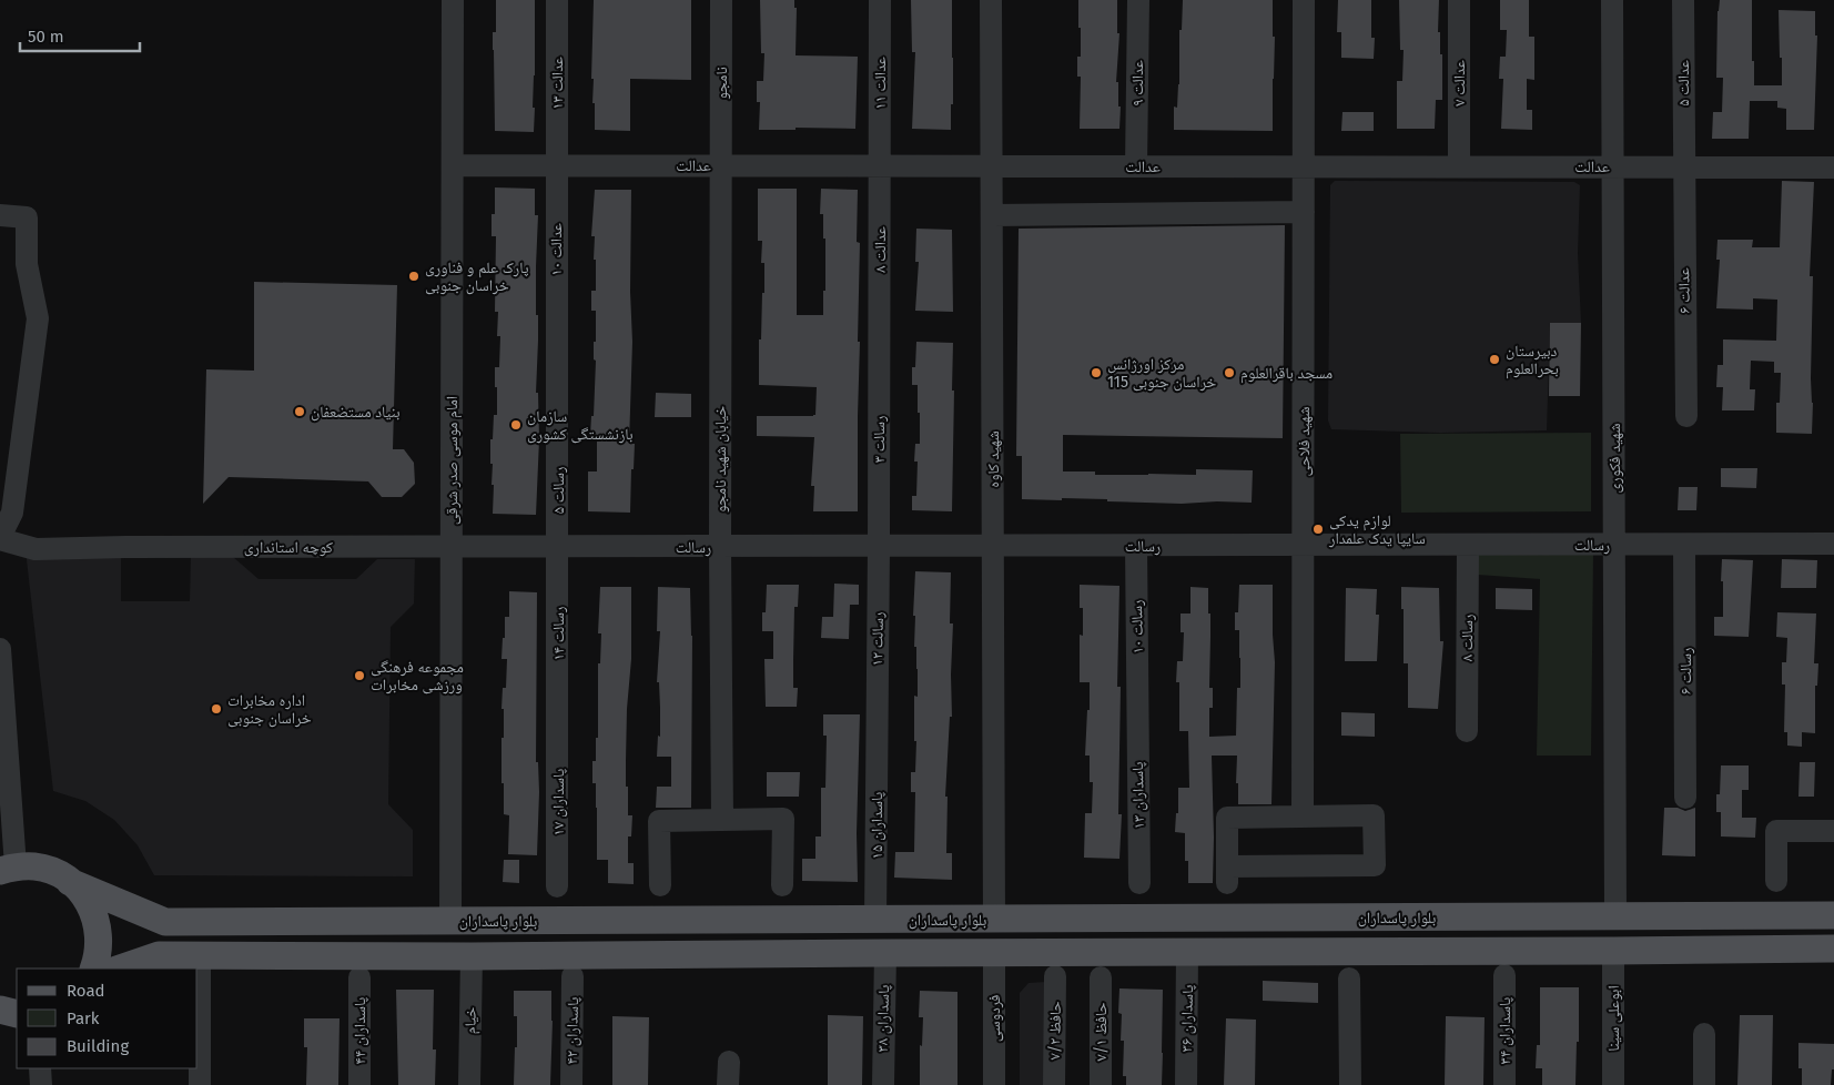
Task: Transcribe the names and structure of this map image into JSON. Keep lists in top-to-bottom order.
{
  "streets": {
    "main road": ["بلوار پاسداران"],
    "street": [
      "عدالت ۱۳",
      "نامجو",
      "عدالت ۱۱",
      "عدالت ۹",
      "عدالت ۷",
      "عدالت ۵",
      "عدالت",
      "عدالت ۱۰",
      "عدالت ۸",
      "عدالت ۶",
      "رسالت ۳",
      "شهید فلاحی",
      "شهید فکوری",
      "خیابان شهید نامجو",
      "شهید کاوه",
      "امام موسی صدر شرقی",
      "رسالت ۵",
      "رسالت",
      "کوچه استانداری",
      "رسالت ۱۰",
      "رسالت ۱۴",
      "رسالت ۸",
      "رسالت ۱۲",
      "رسالت ۶",
      "پاسداران ۱۳",
      "پاسداران ۱۷",
      "پاسداران ۱۵",
      "پاسداران ۳۸",
      "فردوسی",
      "پاسداران ۳۶",
      "ابوعلی سینا",
      "خیام",
      "پاسداران ۴۴",
      "پاسداران ۴۲",
      "حافظ ۷/۲",
      "پاسداران ۳۴",
      "حافظ ۷/۱"
    ]
  },
  "crossings": [
    ["عدالت ۱۳", "عدالت"],
    ["عدالت ۱۳", "عدالت ۱۰"],
    ["نامجو", "عدالت"],
    ["نامجو", "خیابان شهید نامجو"],
    ["عدالت ۱۱", "عدالت"],
    ["عدالت ۱۱", "عدالت ۸"],
    ["عدالت ۹", "عدالت"],
    ["عدالت ۷", "عدالت"],
    ["عدالت ۵", "عدالت"],
    ["عدالت ۵", "عدالت ۶"],
    ["عدالت", "عدالت ۱۰"],
    ["عدالت", "عدالت ۸"],
    ["عدالت", "عدالت ۶"],
    ["عدالت", "شهید فلاحی"],
    ["عدالت", "شهید فکوری"],
    ["عدالت", "خیابان شهید نامجو"],
    ["عدالت", "شهید کاوه"],
    ["عدالت", "امام موسی صدر شرقی"],
    ["عدالت ۱۰", "رسالت ۵"],
    ["عدالت ۸", "رسالت ۳"],
    ["رسالت ۳", "رسالت"],
    ["رسالت ۳", "رسالت ۱۲"],
    ["شهید فلاحی", "رسالت"],
    ["شهید فکوری", "رسالت"],
    ["شهید فکوری", "بلوار پاسداران"],
    ["خیابان شهید نامجو", "رسالت"],
    ["شهید کاوه", "رسالت"],
    ["شهید کاوه", "بلوار پاسداران"],
    ["امام موسی صدر شرقی", "رسالت"],
    ["امام موسی صدر شرقی", "کوچه استانداری"],
    ["امام موسی صدر شرقی", "بلوار پاسداران"],
    ["رسالت ۵", "رسالت"],
    ["رسالت ۵", "رسالت ۱۴"],
    ["رسالت", "کوچه استانداری"],
    ["رسالت", "رسالت ۱۰"],
    ["رسالت", "رسالت ۱۴"],
    ["رسالت", "رسالت ۸"],
    ["رسالت", "رسالت ۱۲"],
    ["رسالت", "رسالت ۶"],
    ["رسالت ۱۰", "پاسداران ۱۳"],
    ["رسالت ۱۴", "پاسداران ۱۷"],
    ["رسالت ۱۲", "پاسداران ۱۵"],
    ["پاسداران ۱۵", "بلوار پاسداران"]
  ],
  "places": [
    "پارک علم و فناوری خراسان جنوبی",
    "دبیرستان بحرالعلوم",
    "مرکز اورژانس 115 خراسان جنوبی",
    "مسجد باقرالعلوم",
    "بنیاد مستضعفان",
    "سازمان بازنشستگی کشوری",
    "لوازم یدکی سایپا یدک علمدار",
    "مجموعه فرهنگی ورزشی مخابرات",
    "اداره مخابرات خراسان جنوبی"
  ],
  "legend": ["Road", "Park", "Building"],
  "scale_bar": "50 m"
}
